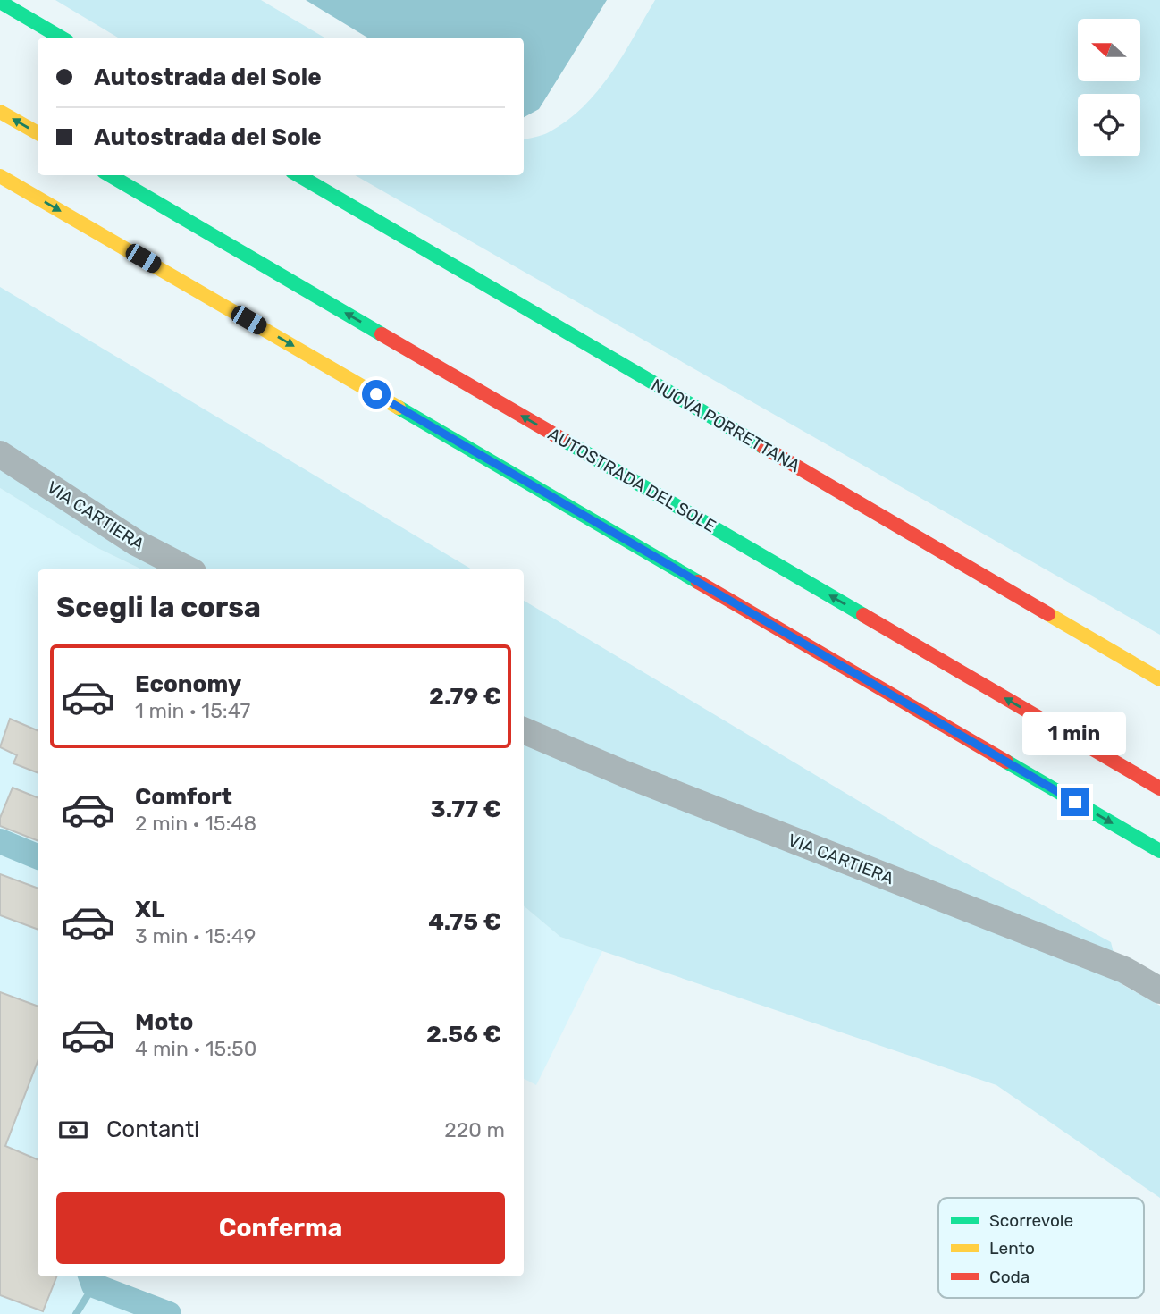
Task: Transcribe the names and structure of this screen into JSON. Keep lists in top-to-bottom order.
{
  "streets": {
    "highway": ["NUOVA PORRETTANA", "AUTOSTRADA DEL SOLE"],
    "street": ["VIA CARTIERA"]
  },
  "legend": ["Scorrevole", "Lento", "Coda"],
  "north": "left",
  "page": {
    "banner": ["Autostrada del Sole", "Autostrada del Sole"],
    "heading": "Scegli la corsa",
    "list": [
      {
        "name": "Economy",
        "note": "1 min · 15:47",
        "value": "2.79 €"
      },
      {
        "name": "Comfort",
        "note": "2 min · 15:48",
        "value": "3.77 €"
      },
      {
        "name": "XL",
        "note": "3 min · 15:49",
        "value": "4.75 €"
      },
      {
        "name": "Moto",
        "note": "4 min · 15:50",
        "value": "2.56 €"
      }
    ],
    "bubble": "1 min",
    "pay": ["Contanti", "220 m"],
    "buttons": "Conferma"
  }
}
